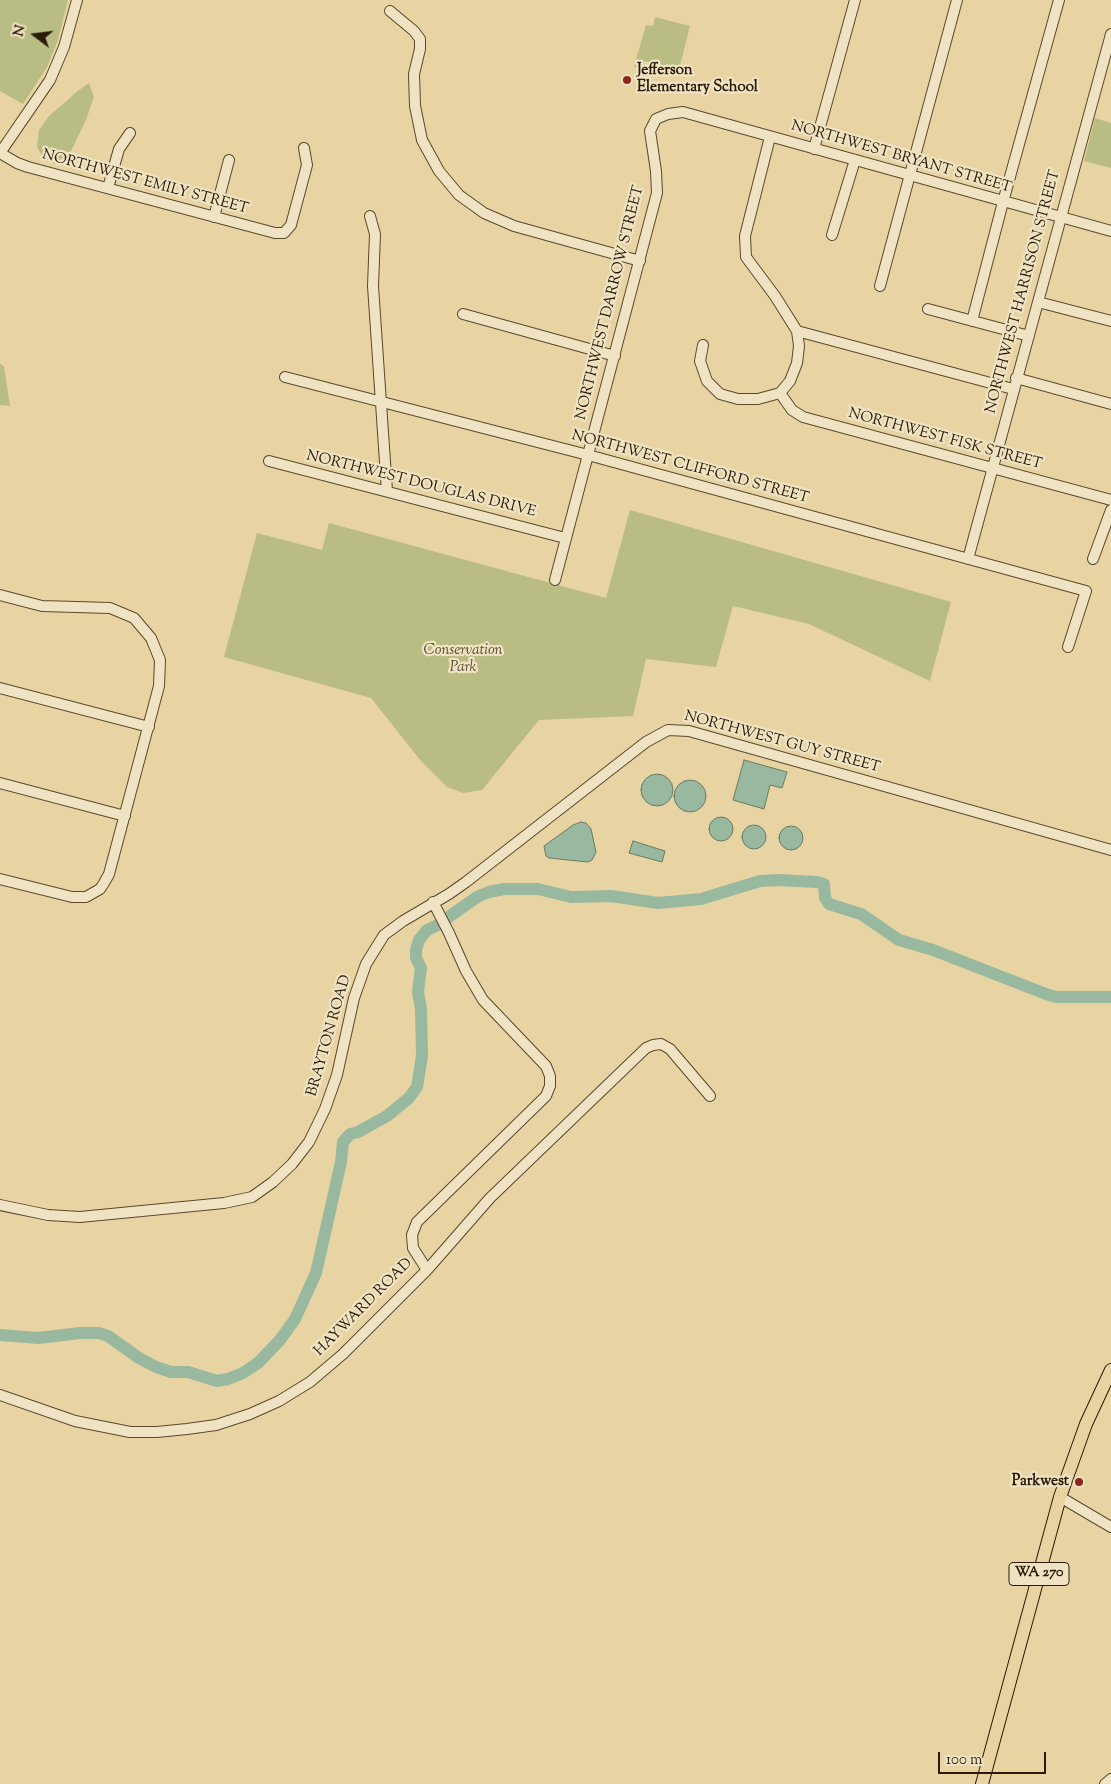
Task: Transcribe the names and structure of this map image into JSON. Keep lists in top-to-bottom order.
{
  "streets": {
    "main road": ["WA 270"],
    "street": [
      "NORTHWEST BRYANT STREET",
      "NORTHWEST EMILY STREET",
      "NORTHWEST HARRISON STREET",
      "NORTHWEST DARROW STREET",
      "NORTHWEST FISK STREET",
      "NORTHWEST CLIFFORD STREET",
      "NORTHWEST DOUGLAS DRIVE",
      "NORTHWEST GUY STREET",
      "BRAYTON ROAD",
      "HAYWARD ROAD"
    ]
  },
  "crossings": [
    ["NORTHWEST BRYANT STREET", "NORTHWEST HARRISON STREET"],
    ["NORTHWEST BRYANT STREET", "NORTHWEST DARROW STREET"],
    ["NORTHWEST HARRISON STREET", "NORTHWEST FISK STREET"],
    ["NORTHWEST HARRISON STREET", "NORTHWEST CLIFFORD STREET"],
    ["NORTHWEST DARROW STREET", "NORTHWEST CLIFFORD STREET"],
    ["NORTHWEST DARROW STREET", "NORTHWEST DOUGLAS DRIVE"],
    ["NORTHWEST GUY STREET", "BRAYTON ROAD"],
    ["NORTHWEST GUY STREET", "HAYWARD ROAD"],
    ["BRAYTON ROAD", "HAYWARD ROAD"]
  ],
  "parks": ["Conservation Park"],
  "places": ["Jefferson Elementary School", "Parkwest"],
  "scale_bar": "100 m",
  "north": "left"
}
